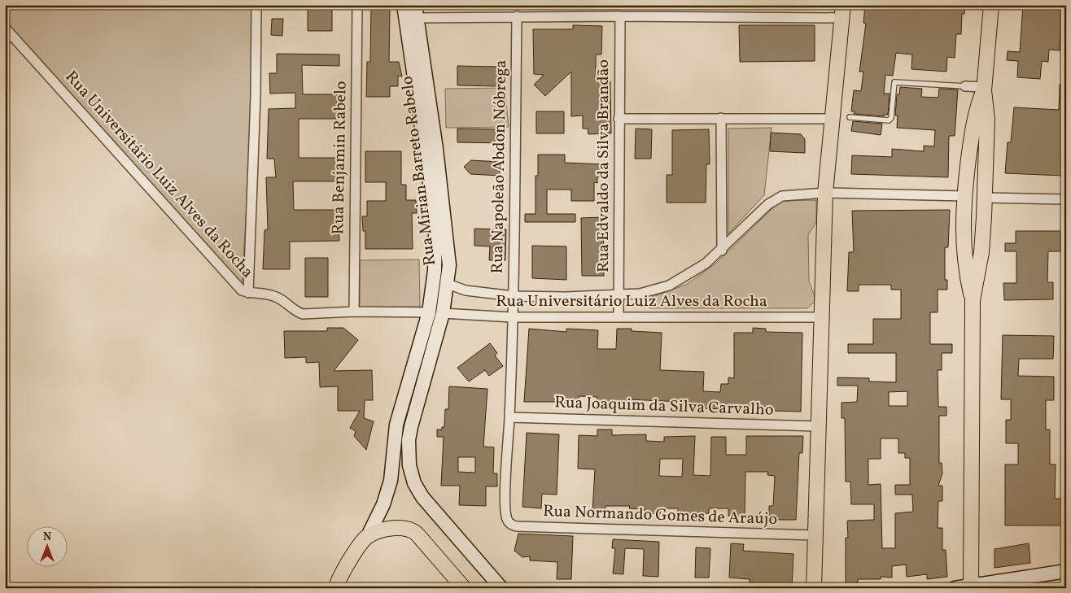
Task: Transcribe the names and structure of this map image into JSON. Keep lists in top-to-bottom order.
{
  "streets": {
    "main road": ["Rua Mirian Barreto Rabelo"],
    "street": [
      "Rua Benjamin Rabelo",
      "Rua Edvaldo da Silva Brandão",
      "Rua Napoleão Abdon Nóbrega",
      "Rua Universitário Luiz Alves da Rocha",
      "Rua Joaquim da Silva Carvalho",
      "Rua Normando Gomes de Araújo"
    ]
  },
  "crossings": [
    ["Rua Benjamin Rabelo", "Rua Universitário Luiz Alves da Rocha"],
    ["Rua Edvaldo da Silva Brandão", "Rua Universitário Luiz Alves da Rocha"],
    ["Rua Napoleão Abdon Nóbrega", "Rua Universitário Luiz Alves da Rocha"],
    ["Rua Napoleão Abdon Nóbrega", "Rua Joaquim da Silva Carvalho"],
    ["Rua Napoleão Abdon Nóbrega", "Rua Normando Gomes de Araújo"],
    ["Rua Mirian Barreto Rabelo", "Rua Universitário Luiz Alves da Rocha"]
  ],
  "north": "top"
}
